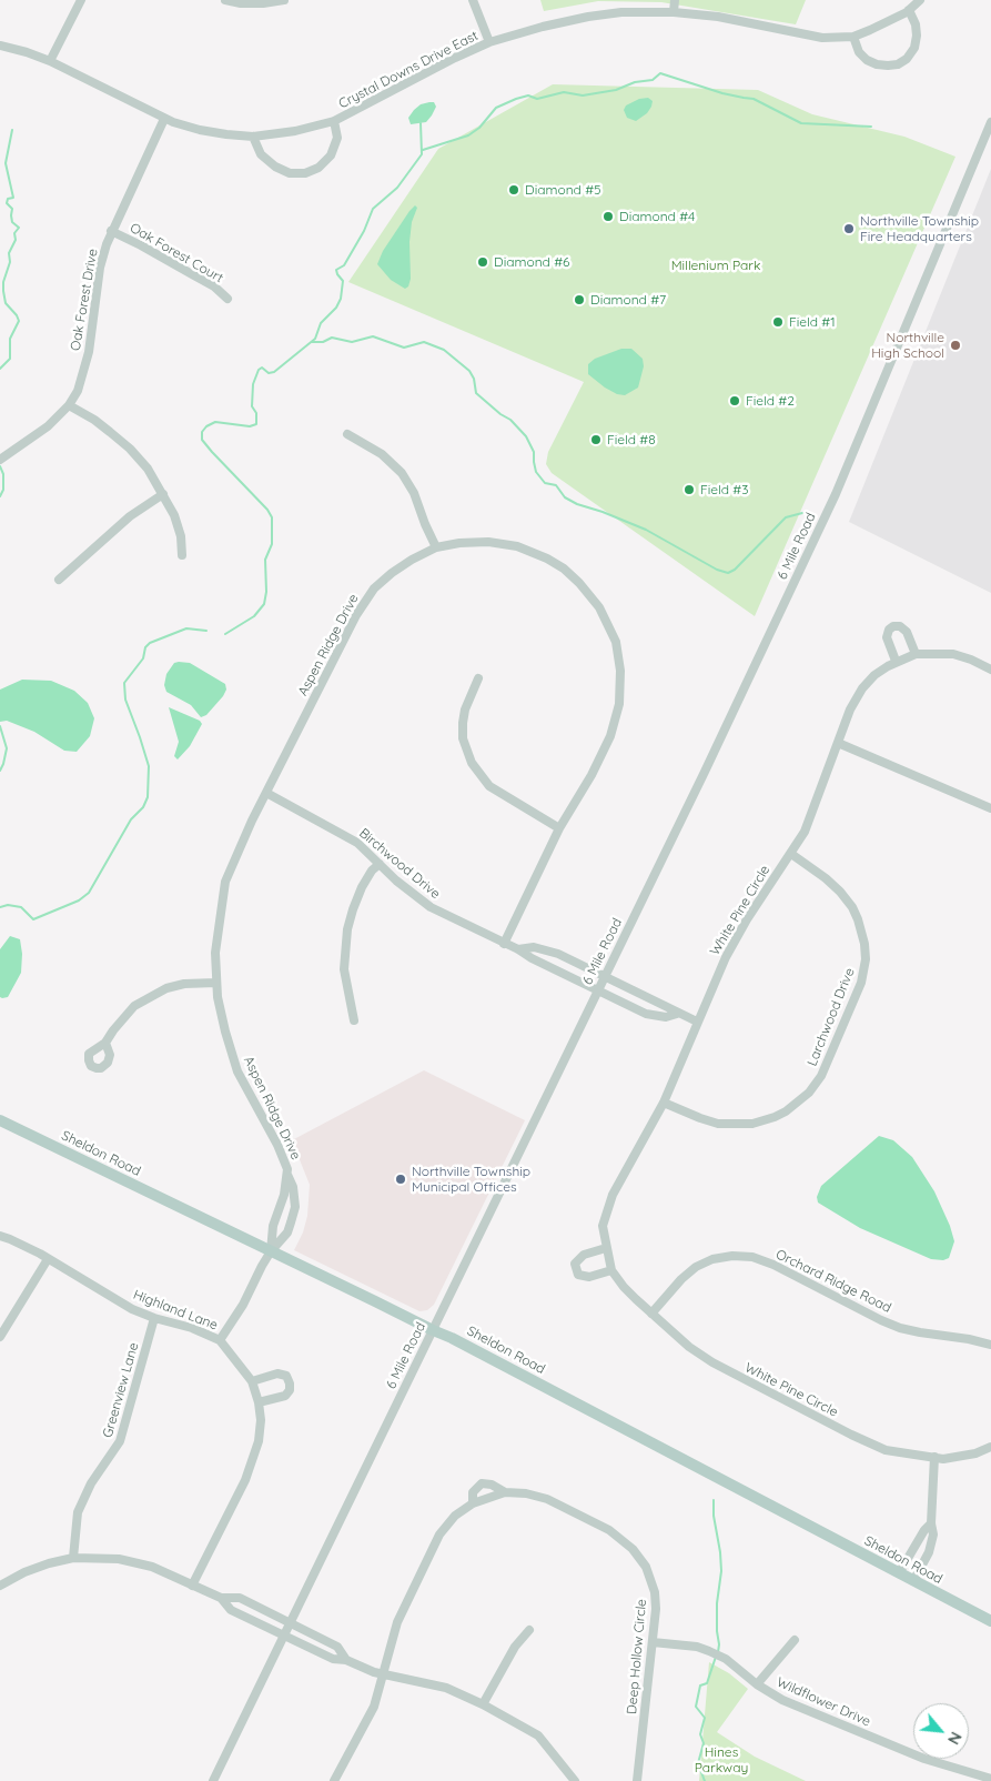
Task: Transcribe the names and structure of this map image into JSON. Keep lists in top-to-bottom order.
{
  "streets": {
    "main road": ["Sheldon Road"],
    "street": [
      "Crystal Downs Drive East",
      "Oak Forest Court",
      "Oak Forest Drive",
      "6 Mile Road",
      "Aspen Ridge Drive",
      "Birchwood Drive",
      "White Pine Circle",
      "Larchwood Drive",
      "Orchard Ridge Road",
      "Highland Lane",
      "Greenview Lane",
      "Deep Hollow Circle",
      "Wildflower Drive"
    ]
  },
  "crossings": [
    ["Crystal Downs Drive East", "Oak Forest Drive"],
    ["Oak Forest Court", "Oak Forest Drive"],
    ["6 Mile Road", "Birchwood Drive"],
    ["6 Mile Road", "Sheldon Road"],
    ["Aspen Ridge Drive", "Birchwood Drive"],
    ["Aspen Ridge Drive", "Sheldon Road"],
    ["White Pine Circle", "Larchwood Drive"],
    ["White Pine Circle", "Orchard Ridge Road"],
    ["Highland Lane", "Greenview Lane"],
    ["Deep Hollow Circle", "Wildflower Drive"]
  ],
  "parks": ["Millenium Park", "Hines Parkway"],
  "places": [
    "Diamond #5",
    "Diamond #4",
    "Northville Township Fire Headquarters",
    "Diamond #6",
    "Diamond #7",
    "Field #1",
    "Northville High School",
    "Field #2",
    "Field #8",
    "Field #3",
    "Northville Township Municipal Offices"
  ],
  "north": "bottom right"
}
